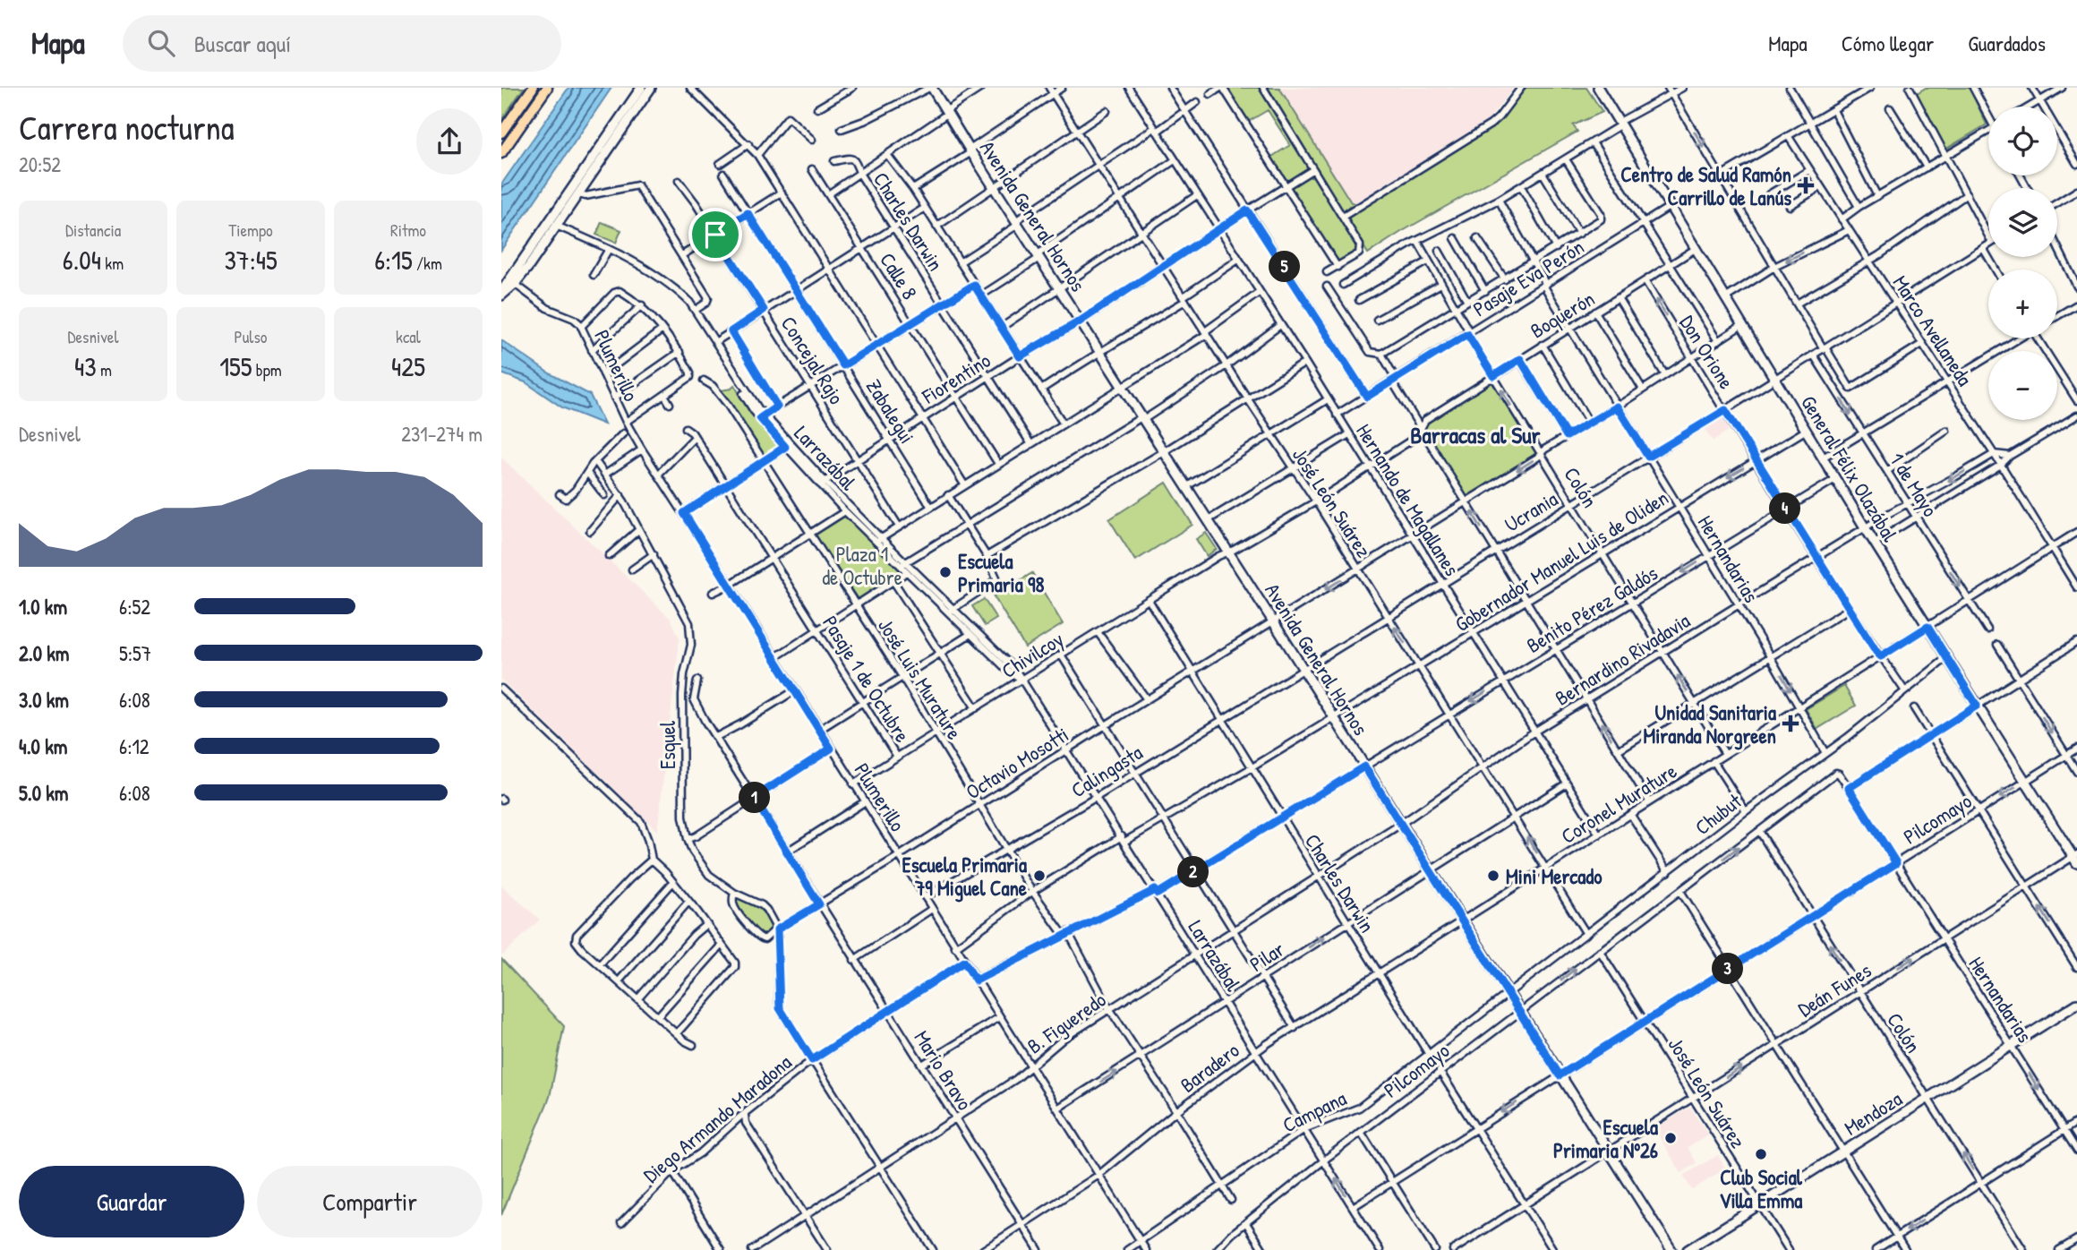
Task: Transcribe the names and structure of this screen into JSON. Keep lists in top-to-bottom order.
{
  "streets": {
    "street": [
      "Avenida General Hornos",
      "Charles Darwin",
      "Calle 8",
      "Pasaje Eva Perón",
      "Boquerón",
      "Marco Avellaneda",
      "Don Orione",
      "Concejal Rajo",
      "Plumerillo",
      "Fiorentino",
      "Zabalegui",
      "Larrazábal",
      "General Félix Olazábal",
      "1 de Mayo",
      "Colón",
      "Hernando de Magallanes",
      "José León Suárez",
      "Ucrania",
      "Hernandarias",
      "Gobernador Manuel Luis de Oliden",
      "Benito Pérez Galdós",
      "Chivilcoy",
      "Bernardino Rivadavia",
      "Pasaje 1 de Octubre",
      "José Luis Murature",
      "Esquel",
      "Octavio Mosotti",
      "Calingasta",
      "Coronel Murature",
      "Chubut",
      "Pilcomayo",
      "Pilar",
      "Deán Funes",
      "B. Figueredo",
      "Baradero",
      "Mario Bravo",
      "Campana",
      "Mendoza",
      "Diego Armando Maradona"
    ]
  },
  "crossings": [
    ["Avenida General Hornos", "Boquerón"],
    ["Avenida General Hornos", "Fiorentino"],
    ["Avenida General Hornos", "Ucrania"],
    ["Avenida General Hornos", "Gobernador Manuel Luis de Oliden"],
    ["Avenida General Hornos", "Benito Pérez Galdós"],
    ["Avenida General Hornos", "Chivilcoy"],
    ["Avenida General Hornos", "Bernardino Rivadavia"],
    ["Avenida General Hornos", "Octavio Mosotti"],
    ["Avenida General Hornos", "Calingasta"],
    ["Avenida General Hornos", "Coronel Murature"],
    ["Avenida General Hornos", "Chubut"],
    ["Avenida General Hornos", "Pilcomayo"],
    ["Avenida General Hornos", "Pilar"],
    ["Avenida General Hornos", "Deán Funes"],
    ["Avenida General Hornos", "B. Figueredo"],
    ["Avenida General Hornos", "Baradero"],
    ["Avenida General Hornos", "Campana"],
    ["Charles Darwin", "Fiorentino"],
    ["Charles Darwin", "Benito Pérez Galdós"],
    ["Charles Darwin", "Chivilcoy"],
    ["Charles Darwin", "Octavio Mosotti"],
    ["Charles Darwin", "Calingasta"],
    ["Charles Darwin", "Pilar"],
    ["Charles Darwin", "B. Figueredo"],
    ["Charles Darwin", "Baradero"],
    ["Charles Darwin", "Campana"],
    ["Calle 8", "Fiorentino"],
    ["Pasaje Eva Perón", "General Félix Olazábal"],
    ["Pasaje Eva Perón", "Colón"],
    ["Pasaje Eva Perón", "Hernando de Magallanes"],
    ["Pasaje Eva Perón", "Hernandarias"],
    ["Boquerón", "Don Orione"],
    ["Boquerón", "General Félix Olazábal"],
    ["Boquerón", "Colón"],
    ["Boquerón", "Hernando de Magallanes"],
    ["Boquerón", "José León Suárez"],
    ["Boquerón", "Hernandarias"],
    ["Boquerón", "Chivilcoy"],
    ["Marco Avellaneda", "Bernardino Rivadavia"],
    ["Marco Avellaneda", "Coronel Murature"],
    ["Don Orione", "Ucrania"],
    ["Don Orione", "Gobernador Manuel Luis de Oliden"],
    ["Don Orione", "Benito Pérez Galdós"],
    ["Don Orione", "Bernardino Rivadavia"],
    ["Don Orione", "Octavio Mosotti"],
    ["Don Orione", "Coronel Murature"],
    ["Don Orione", "Chubut"],
    ["Concejal Rajo", "Fiorentino"],
    ["Plumerillo", "Benito Pérez Galdós"],
    ["Plumerillo", "Chivilcoy"],
    ["Plumerillo", "Octavio Mosotti"],
    ["Plumerillo", "Calingasta"],
    ["Plumerillo", "Pilar"],
    ["Plumerillo", "B. Figueredo"],
    ["Plumerillo", "Baradero"],
    ["Plumerillo", "Campana"],
    ["Plumerillo", "Diego Armando Maradona"],
    ["Fiorentino", "Zabalegui"],
    ["Fiorentino", "Larrazábal"],
    ["Fiorentino", "Hernando de Magallanes"],
    ["Fiorentino", "José León Suárez"],
    ["Larrazábal", "Benito Pérez Galdós"],
    ["Larrazábal", "Chivilcoy"],
    ["Larrazábal", "Octavio Mosotti"],
    ["Larrazábal", "Calingasta"],
    ["Larrazábal", "Pilcomayo"],
    ["Larrazábal", "Pilar"],
    ["Larrazábal", "B. Figueredo"],
    ["Larrazábal", "Baradero"],
    ["Larrazábal", "Campana"],
    ["General Félix Olazábal", "Ucrania"],
    ["General Félix Olazábal", "Gobernador Manuel Luis de Oliden"],
    ["General Félix Olazábal", "Benito Pérez Galdós"],
    ["General Félix Olazábal", "Bernardino Rivadavia"],
    ["General Félix Olazábal", "Octavio Mosotti"],
    ["General Félix Olazábal", "Coronel Murature"],
    ["General Félix Olazábal", "Chubut"],
    ["General Félix Olazábal", "Pilcomayo"],
    ["General Félix Olazábal", "Deán Funes"],
    ["1 de Mayo", "Bernardino Rivadavia"],
    ["1 de Mayo", "Coronel Murature"],
    ["Colón", "Ucrania"],
    ["Colón", "Gobernador Manuel Luis de Oliden"],
    ["Colón", "Benito Pérez Galdós"],
    ["Colón", "Bernardino Rivadavia"],
    ["Colón", "Octavio Mosotti"],
    ["Colón", "Coronel Murature"],
    ["Colón", "Chubut"],
    ["Colón", "Pilcomayo"],
    ["Colón", "Deán Funes"],
    ["Colón", "Mendoza"],
    ["Hernando de Magallanes", "Ucrania"],
    ["Hernando de Magallanes", "Gobernador Manuel Luis de Oliden"],
    ["Hernando de Magallanes", "Benito Pérez Galdós"],
    ["Hernando de Magallanes", "Bernardino Rivadavia"],
    ["Hernando de Magallanes", "Octavio Mosotti"],
    ["Hernando de Magallanes", "Coronel Murature"],
    ["Hernando de Magallanes", "Pilar"],
    ["José León Suárez", "Ucrania"],
    ["José León Suárez", "Gobernador Manuel Luis de Oliden"],
    ["José León Suárez", "Benito Pérez Galdós"],
    ["José León Suárez", "Bernardino Rivadavia"],
    ["José León Suárez", "Octavio Mosotti"],
    ["José León Suárez", "Coronel Murature"],
    ["José León Suárez", "Chubut"],
    ["José León Suárez", "Pilcomayo"],
    ["José León Suárez", "Pilar"],
    ["José León Suárez", "Deán Funes"],
    ["José León Suárez", "Mendoza"],
    ["Ucrania", "Hernandarias"],
    ["Ucrania", "Calingasta"],
    ["Hernandarias", "Gobernador Manuel Luis de Oliden"],
    ["Hernandarias", "Benito Pérez Galdós"],
    ["Hernandarias", "Bernardino Rivadavia"],
    ["Hernandarias", "Octavio Mosotti"],
    ["Hernandarias", "Coronel Murature"],
    ["Hernandarias", "Chubut"],
    ["Hernandarias", "Pilcomayo"],
    ["Hernandarias", "Deán Funes"],
    ["Hernandarias", "Mendoza"],
    ["Benito Pérez Galdós", "José Luis Murature"],
    ["Chivilcoy", "Pasaje 1 de Octubre"],
    ["Chivilcoy", "José Luis Murature"],
    ["Bernardino Rivadavia", "B. Figueredo"],
    ["José Luis Murature", "Octavio Mosotti"],
    ["José Luis Murature", "Calingasta"],
    ["José Luis Murature", "Pilar"],
    ["José Luis Murature", "B. Figueredo"],
    ["José Luis Murature", "Baradero"],
    ["José Luis Murature", "Campana"],
    ["Esquel", "Octavio Mosotti"],
    ["Octavio Mosotti", "Mario Bravo"],
    ["Coronel Murature", "Baradero"],
    ["Chubut", "Pilcomayo"],
    ["Chubut", "Campana"],
    ["B. Figueredo", "Mario Bravo"],
    ["Baradero", "Mario Bravo"],
    ["Mario Bravo", "Diego Armando Maradona"]
  ],
  "one_way": ["1 de Mayo"],
  "districts": ["Barracas al Sur"],
  "parks": ["Plaza 1 de Octubre"],
  "places": {
    "health": ["Centro de Salud Ramón Carrillo de Lanús", "Unidad Sanitaria Miranda Norgreen"],
    "other": [
      "Escuela Primaria 98",
      "Escuela Primaria 79 Miguel Cane",
      "Mini Mercado",
      "Escuela Primaria Nº26",
      "Club Social Villa Emma"
    ]
  },
  "page": {
    "header": "Mapa",
    "search": "Buscar aquí",
    "nav": ["Mapa", "Cómo llegar", "Guardados"],
    "heading": ["Carrera nocturna", "20:52"],
    "map_buttons": ["+", "−"],
    "stats": [
      ["Distancia", "6.04 km"],
      ["Tiempo", "37:45"],
      ["Ritmo", "6:15 /km"],
      ["Desnivel", "43 m"],
      ["Pulso", "155 bpm"],
      ["kcal", "425"]
    ],
    "pins": [
      "5",
      "4",
      "1",
      "2",
      "3"
    ],
    "chart": ["Desnivel", "231–274 m"],
    "list": [
      {
        "name": "1.0 km",
        "note": "6:52"
      },
      {
        "name": "2.0 km",
        "note": "5:57"
      },
      {
        "name": "3.0 km",
        "note": "6:08"
      },
      {
        "name": "4.0 km",
        "note": "6:12"
      },
      {
        "name": "5.0 km",
        "note": "6:08"
      }
    ],
    "buttons": ["Guardar", "Compartir"]
  }
}
